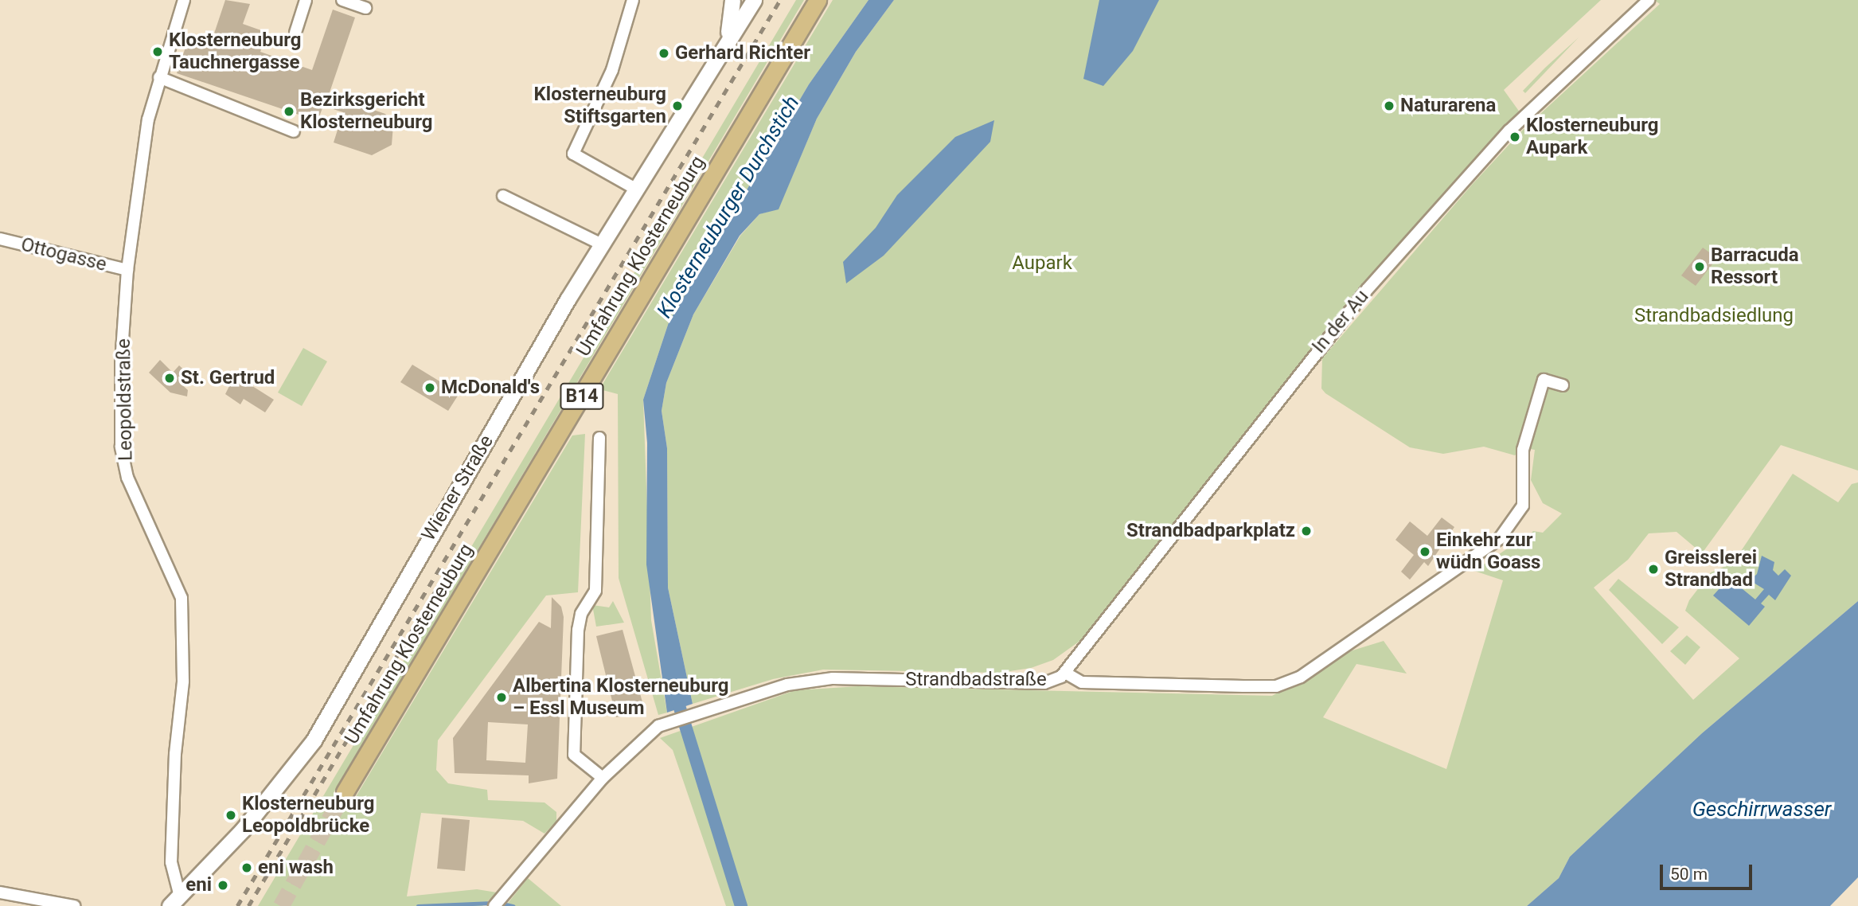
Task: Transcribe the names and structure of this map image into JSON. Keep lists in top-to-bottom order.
{
  "streets": {
    "main road": ["Umfahrung Klosterneuburg", "B14"],
    "street": [
      "Ottogasse",
      "In der Au",
      "Leopoldstraße",
      "Wiener Straße",
      "Strandbadstraße"
    ]
  },
  "crossings": [
    ["Ottogasse", "Leopoldstraße"],
    ["In der Au", "Strandbadstraße"],
    ["Leopoldstraße", "Wiener Straße"]
  ],
  "water": ["Klosterneuburger Durchstich", "Geschirrwasser"],
  "parks": ["Aupark", "Strandbadsiedlung"],
  "places": [
    "Klosterneuburg Tauchnergasse",
    "Gerhard Richter",
    "Klosterneuburg Stiftsgarten",
    "Naturarena",
    "Bezirksgericht Klosterneuburg",
    "Klosterneuburg Aupark",
    "Barracuda Ressort",
    "St. Gertrud",
    "McDonald's",
    "Strandbadparkplatz",
    "Einkehr zur wüdn Goass",
    "Greisslerei Strandbad",
    "Albertina Klosterneuburg – Essl Museum",
    "Klosterneuburg Leopoldbrücke",
    "eni wash",
    "eni"
  ],
  "scale_bar": "50 m"
}
